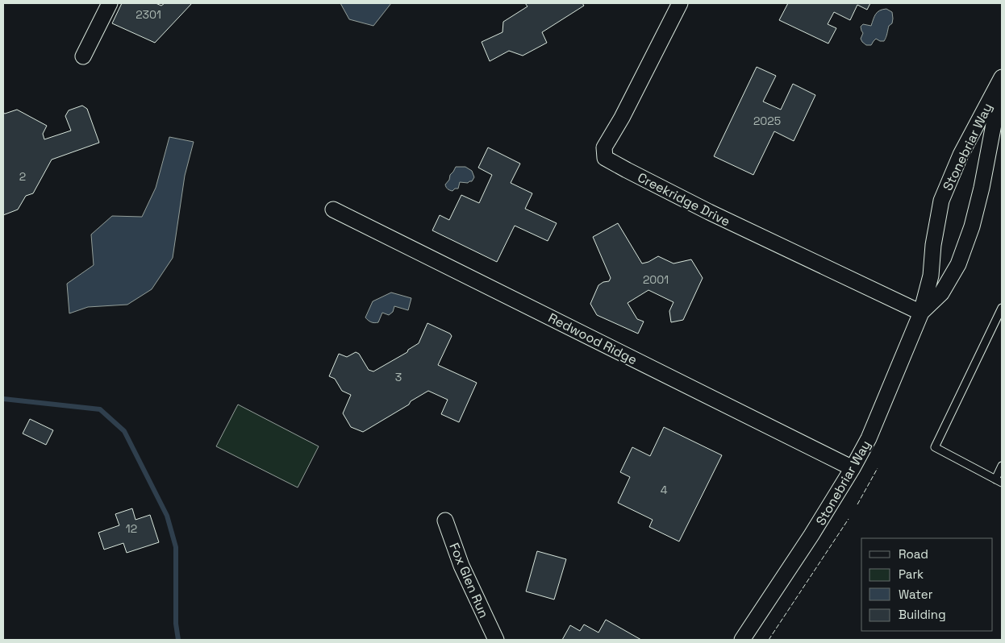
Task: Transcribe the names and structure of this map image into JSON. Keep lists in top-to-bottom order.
{
  "streets": {
    "street": [
      "Stonebriar Way",
      "Creekridge Drive",
      "Redwood Ridge",
      "Fox Glen Run"
    ]
  },
  "crossings": [
    ["Stonebriar Way", "Creekridge Drive"],
    ["Stonebriar Way", "Redwood Ridge"]
  ],
  "house_numbers": [
    "2301",
    "2025",
    "2",
    "2001",
    "3",
    "4",
    "12"
  ],
  "legend": [
    "Road",
    "Park",
    "Water",
    "Building"
  ]
}
